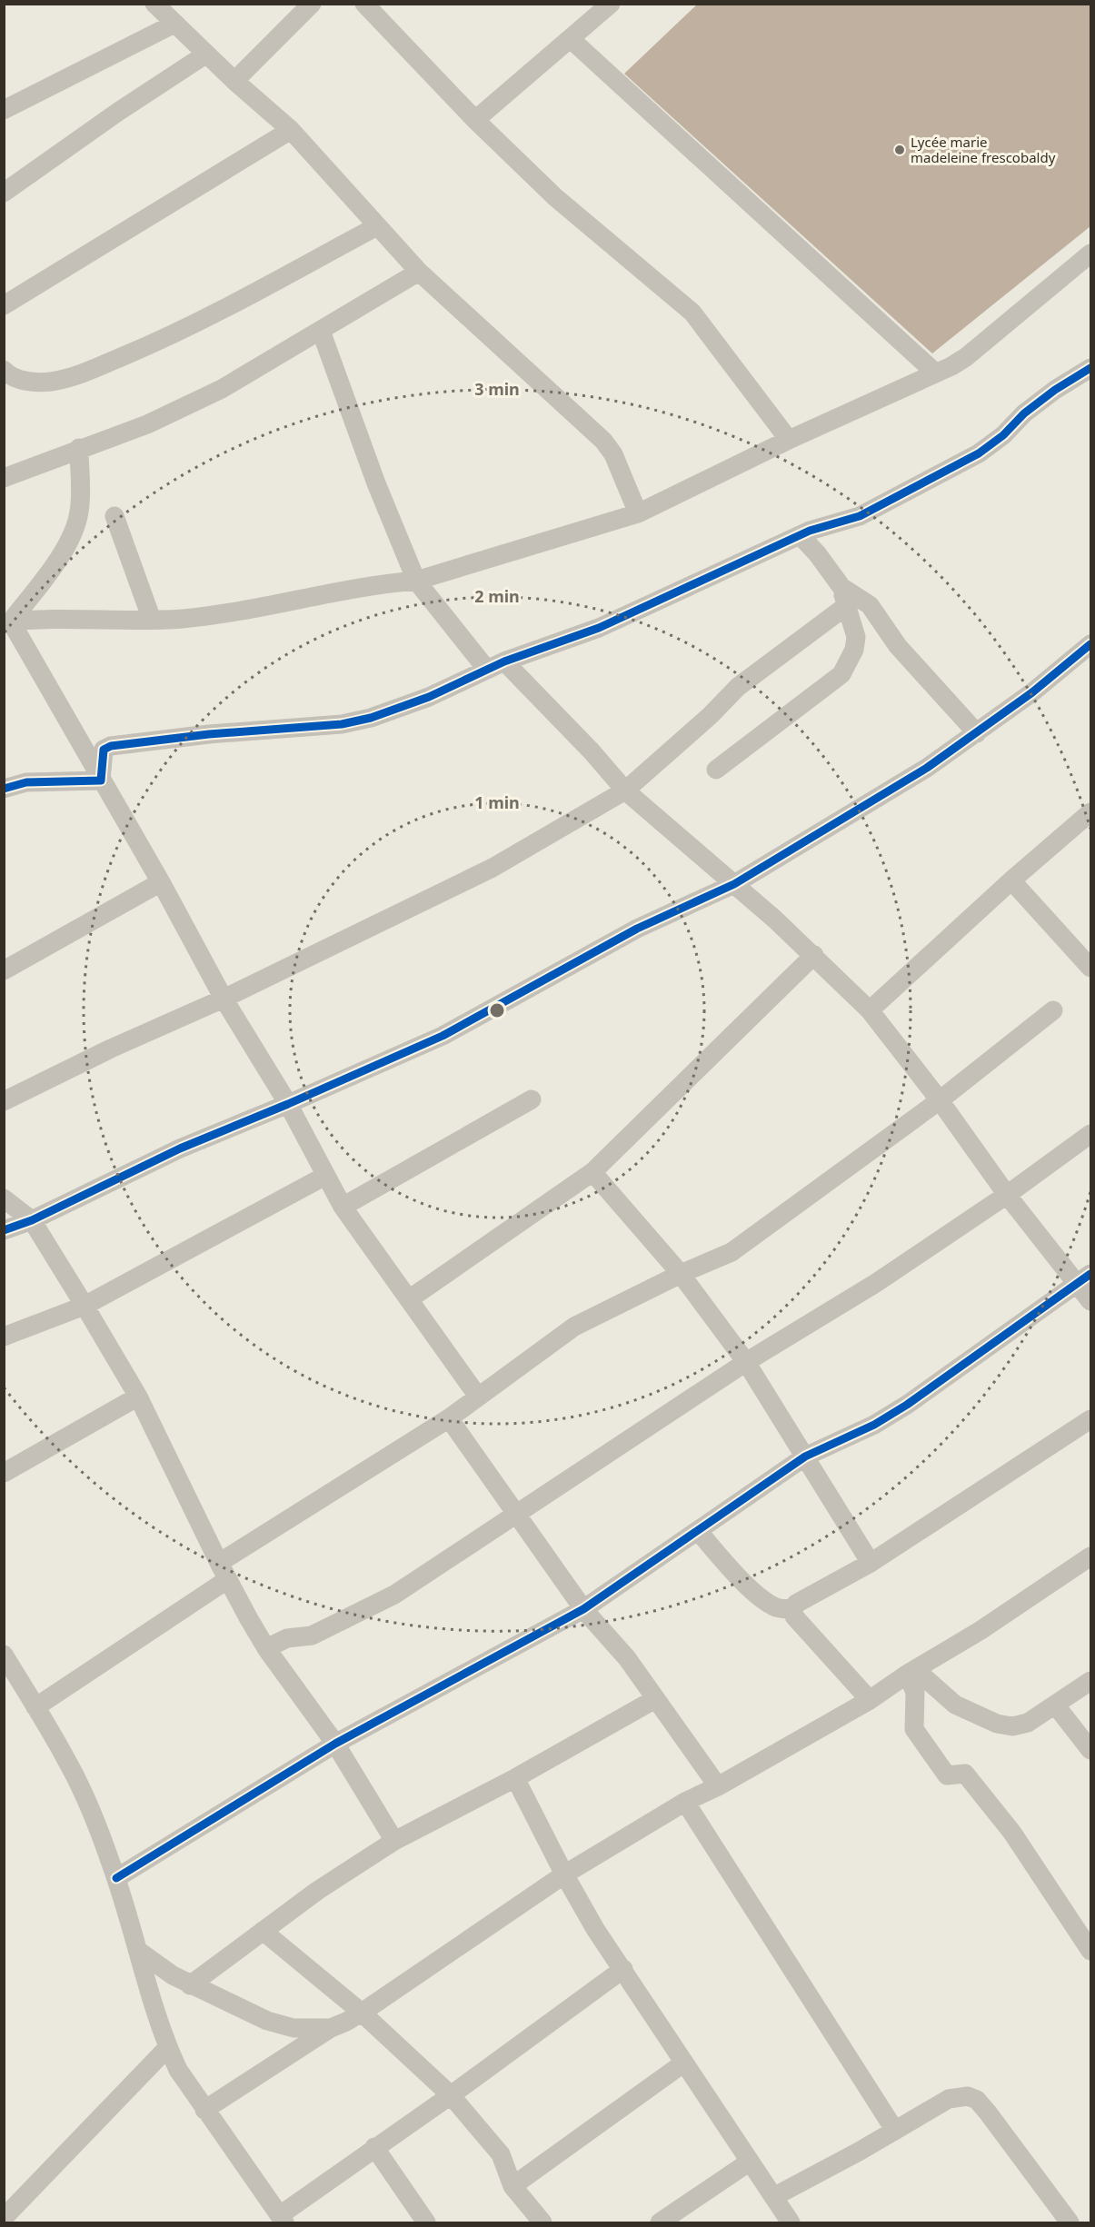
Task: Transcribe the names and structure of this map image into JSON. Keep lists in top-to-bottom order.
{
  "places": ["Lycée marie madeleine frescobaldy"],
  "rings": ["3 min", "2 min", "1 min"]
}
